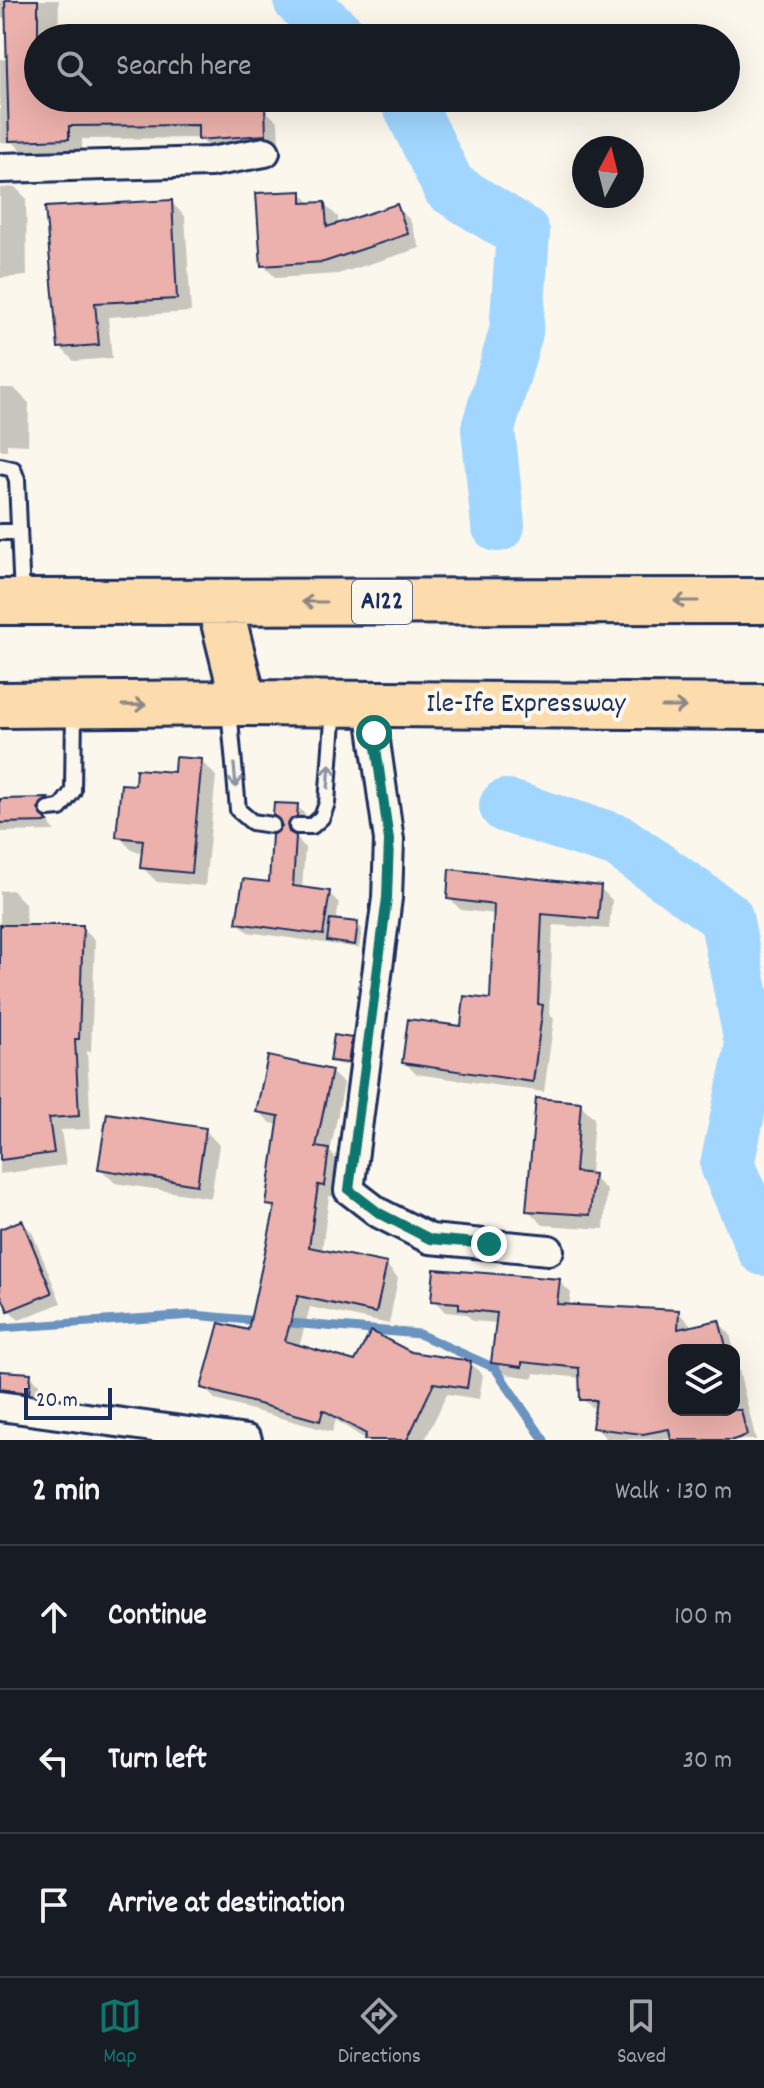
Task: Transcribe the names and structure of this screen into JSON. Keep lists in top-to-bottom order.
{
  "streets": {
    "highway": ["A122", "Ile-Ife Expressway"]
  },
  "scale_bar": "20 m",
  "north": "top",
  "page": {
    "search": "Search here",
    "scale": "20 m",
    "heading": ["2 min", "Walk · 130 m"],
    "list": [
      ["Continue", "100 m"],
      ["Turn left", "30 m"],
      "Arrive at destination"
    ],
    "nav": ["Map", "Directions", "Saved"]
  }
}
